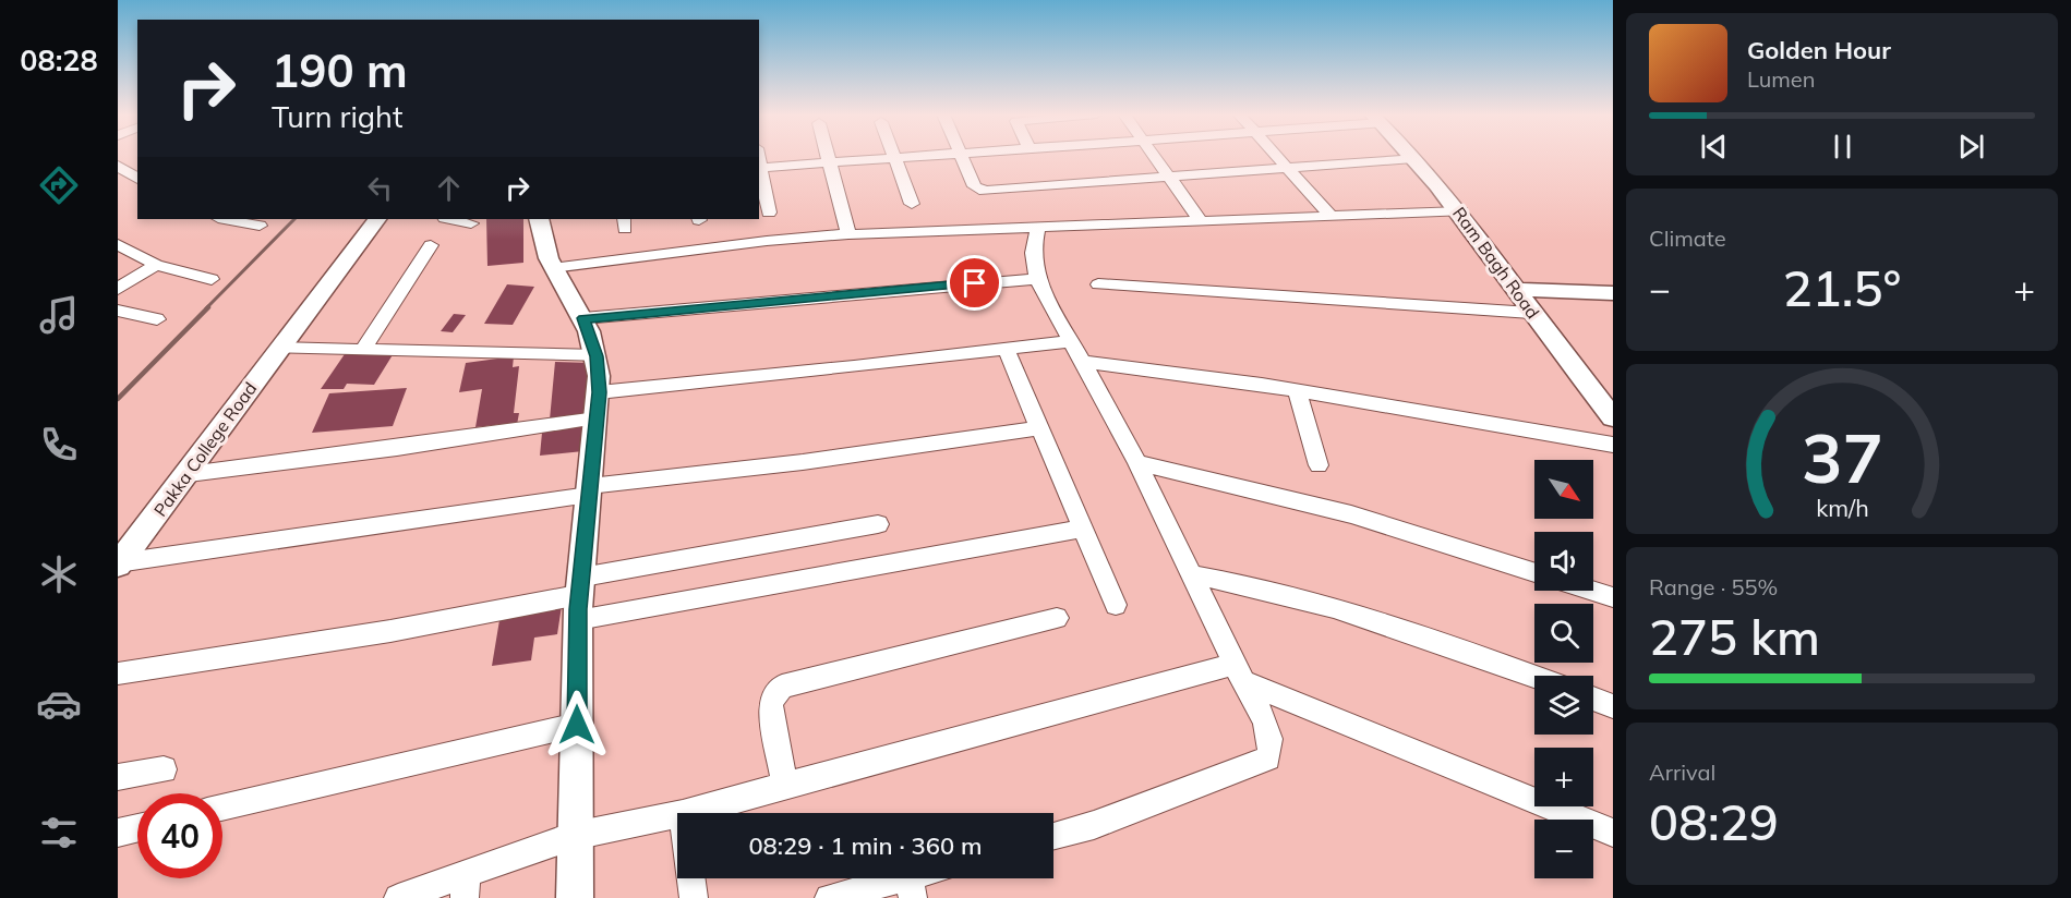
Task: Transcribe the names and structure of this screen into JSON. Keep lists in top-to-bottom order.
{
  "streets": {
    "street": ["Ram Bagh Road", "Pakka College Road"]
  },
  "north": "bottom right",
  "page": {
    "tabs": "08:28",
    "turn": ["190 m", "Turn right"],
    "song": ["Golden Hour", "Lumen"],
    "tile": [
      "Climate",
      ["Range · 55%", "275 km"],
      ["Arrival", "08:29"]
    ],
    "heat": ["−", "21.5°", "+"],
    "map_buttons": ["+", "−"],
    "limit": "40",
    "trip": "08:29 · 1 min · 360 m",
    "gauge": ["37", "km/h"]
  }
}
